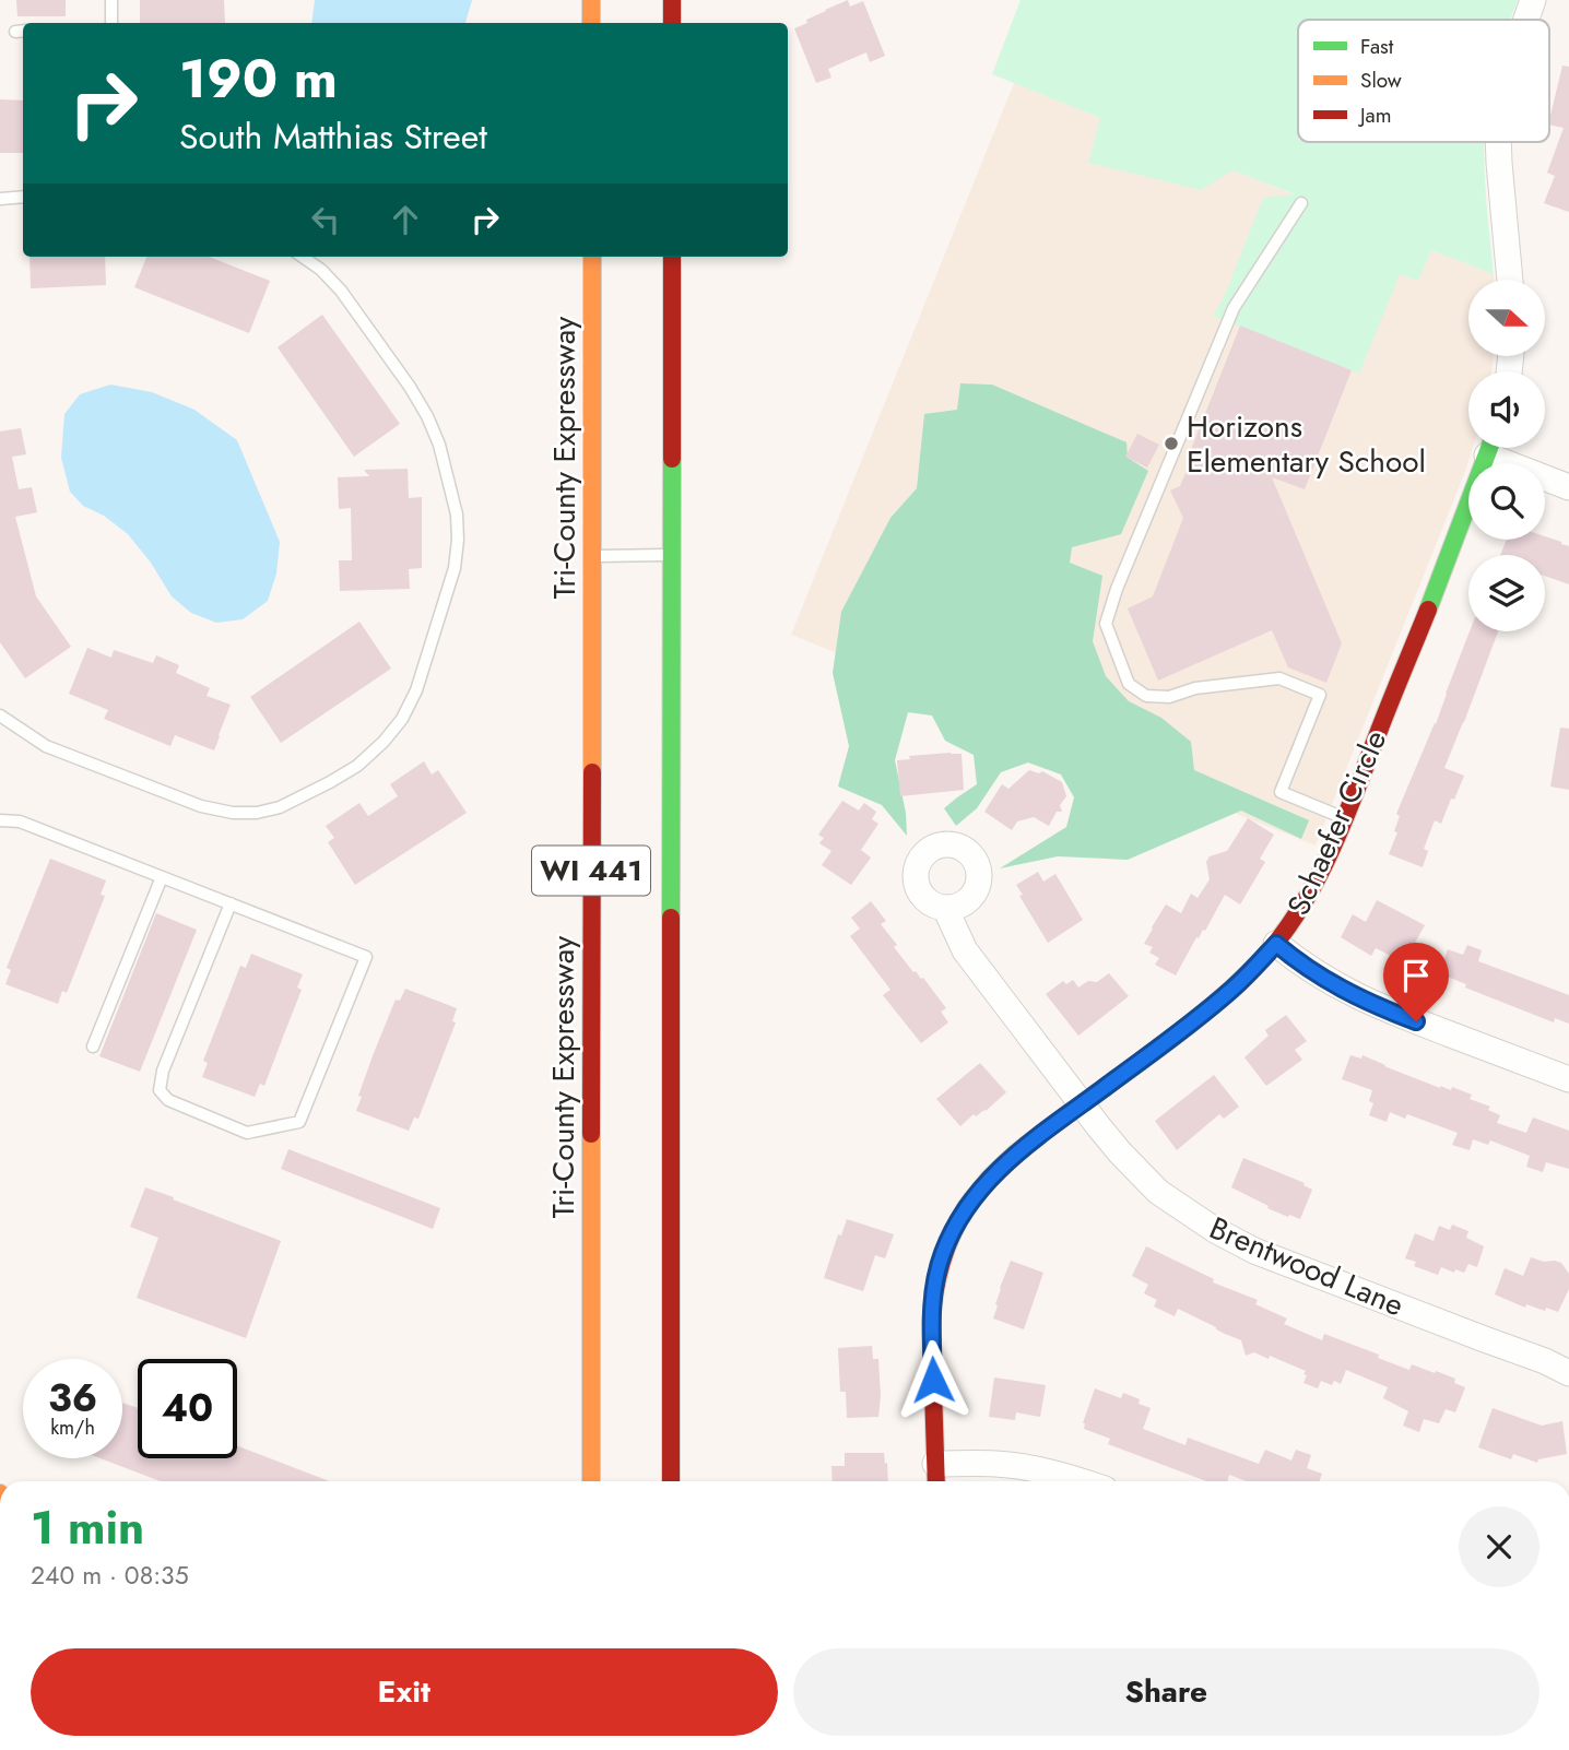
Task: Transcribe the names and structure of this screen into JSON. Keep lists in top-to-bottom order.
{
  "streets": {
    "main road": ["Tri-County Expressway", "Schaefer Circle", "WI 441"],
    "street": ["Brentwood Lane"]
  },
  "crossings": [
    ["Schaefer Circle", "Brentwood Lane"]
  ],
  "places": ["Horizons Elementary School"],
  "legend": ["Fast", "Slow", "Jam"],
  "north": "right",
  "page": {
    "turn": ["190 m", "South Matthias Street"],
    "speed": "36 km/h",
    "limit": "40",
    "heading": ["1 min", "240 m · 08:35"],
    "buttons": ["Exit", "Share"]
  }
}
